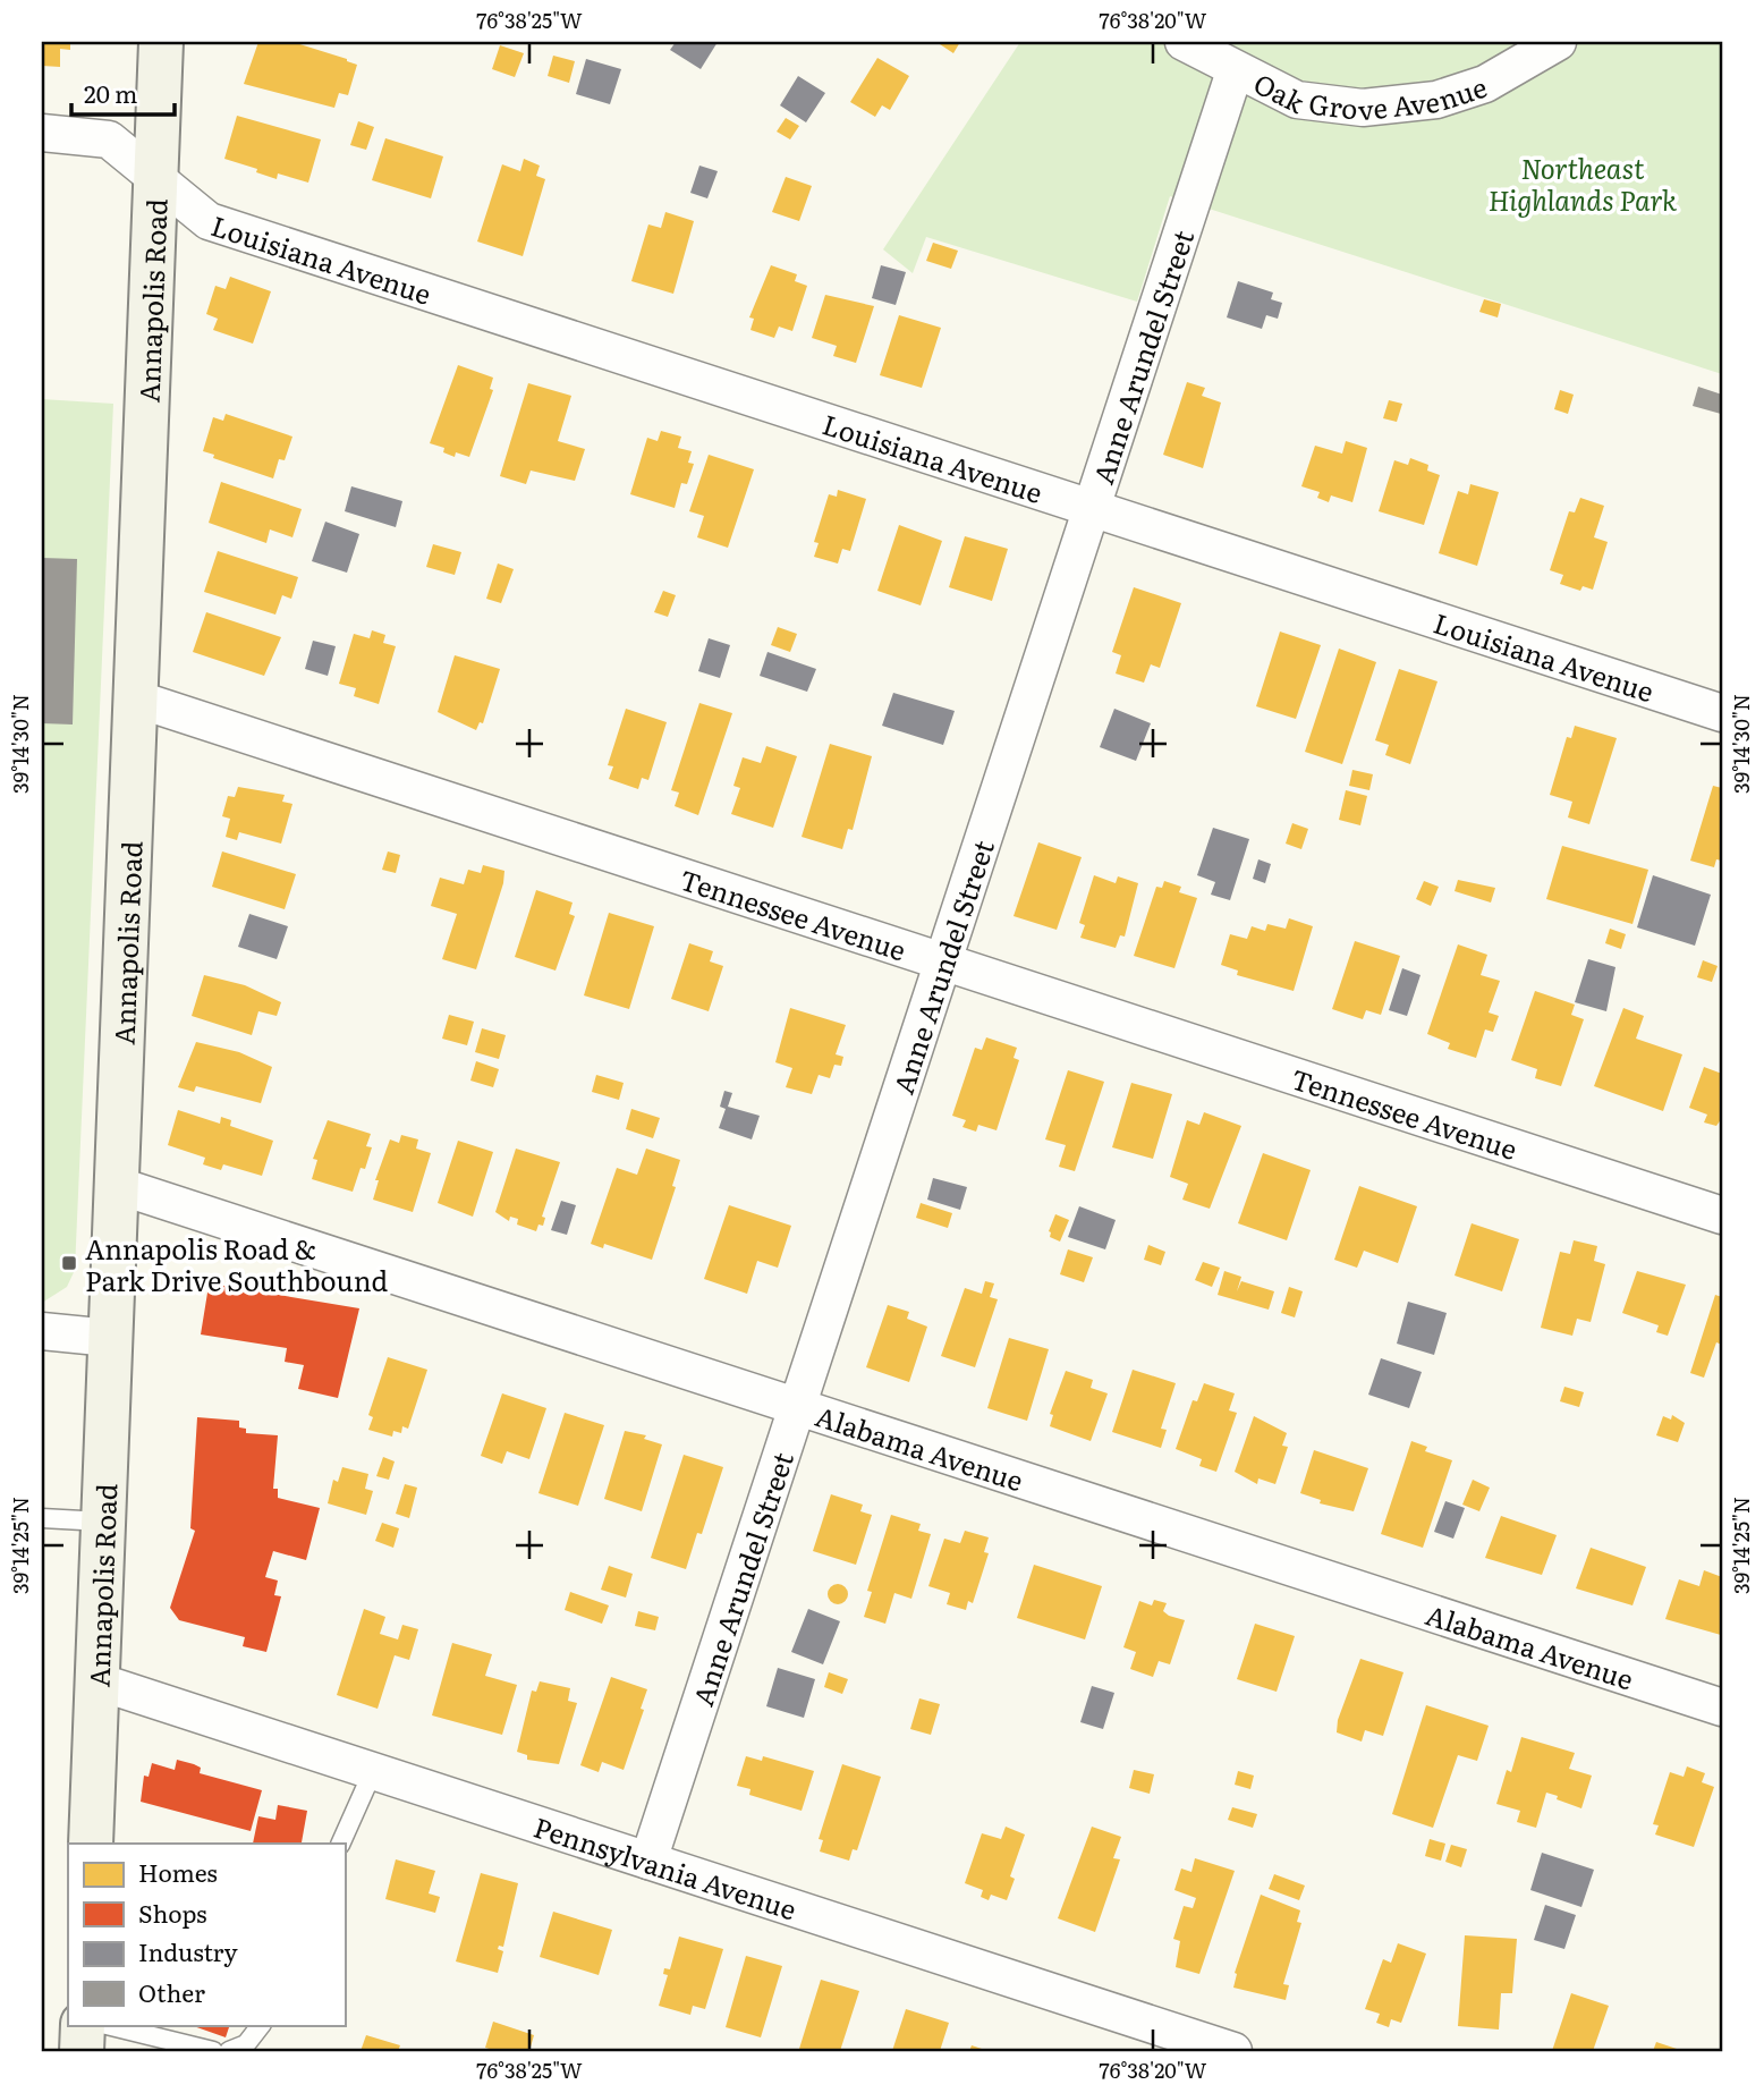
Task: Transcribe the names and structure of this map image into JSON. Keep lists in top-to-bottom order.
{
  "streets": {
    "main road": ["Annapolis Road"],
    "street": [
      "Oak Grove Avenue",
      "Louisiana Avenue",
      "Anne Arundel Street",
      "Tennessee Avenue",
      "Alabama Avenue",
      "Pennsylvania Avenue"
    ]
  },
  "crossings": [
    ["Oak Grove Avenue", "Anne Arundel Street"],
    ["Louisiana Avenue", "Annapolis Road"],
    ["Louisiana Avenue", "Anne Arundel Street"],
    ["Annapolis Road", "Tennessee Avenue"],
    ["Annapolis Road", "Alabama Avenue"],
    ["Annapolis Road", "Pennsylvania Avenue"],
    ["Anne Arundel Street", "Tennessee Avenue"],
    ["Anne Arundel Street", "Alabama Avenue"],
    ["Anne Arundel Street", "Pennsylvania Avenue"]
  ],
  "parks": ["Northeast Highlands Park"],
  "places": {
    "transit": ["Annapolis Road & Park Drive Southbound"]
  },
  "legend": [
    "Homes",
    "Shops",
    "Industry",
    "Other"
  ],
  "scale_bar": "20 m",
  "coordinates": [
    "76°38'25\"W",
    "76°38'20\"W",
    "39°14'30\"N",
    "39°14'25\"N"
  ]
}
